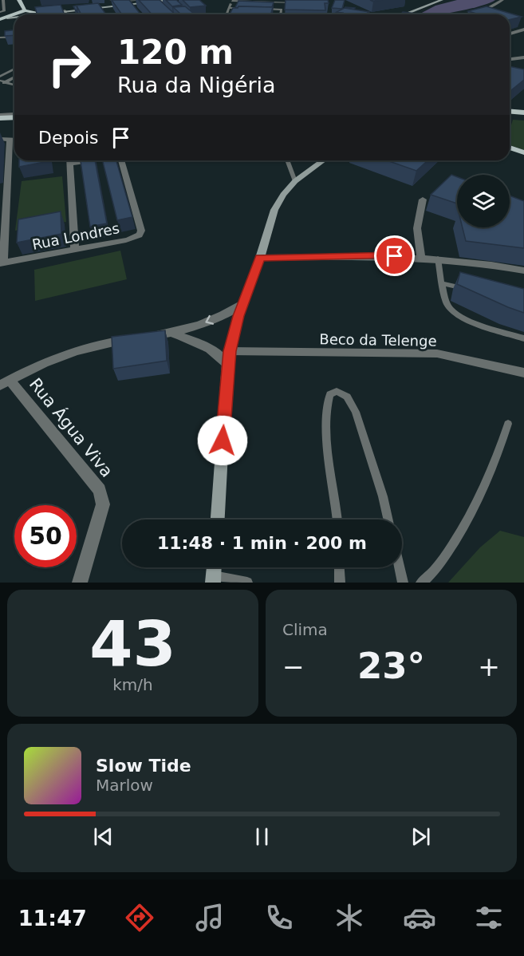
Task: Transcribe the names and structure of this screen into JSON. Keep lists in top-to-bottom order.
{
  "streets": {
    "street": ["Rua Londres", "Beco da Telenge", "Rua Água Viva"]
  },
  "page": {
    "turn": ["120 m", "Rua da Nigéria"],
    "then": "Depois",
    "limit": "50",
    "trip": "11:48 · 1 min · 200 m",
    "tile": [
      ["43", "km/h"],
      "Clima"
    ],
    "heat": ["−", "23°", "+"],
    "song": ["Slow Tide", "Marlow"],
    "tabs": "11:47"
  }
}
